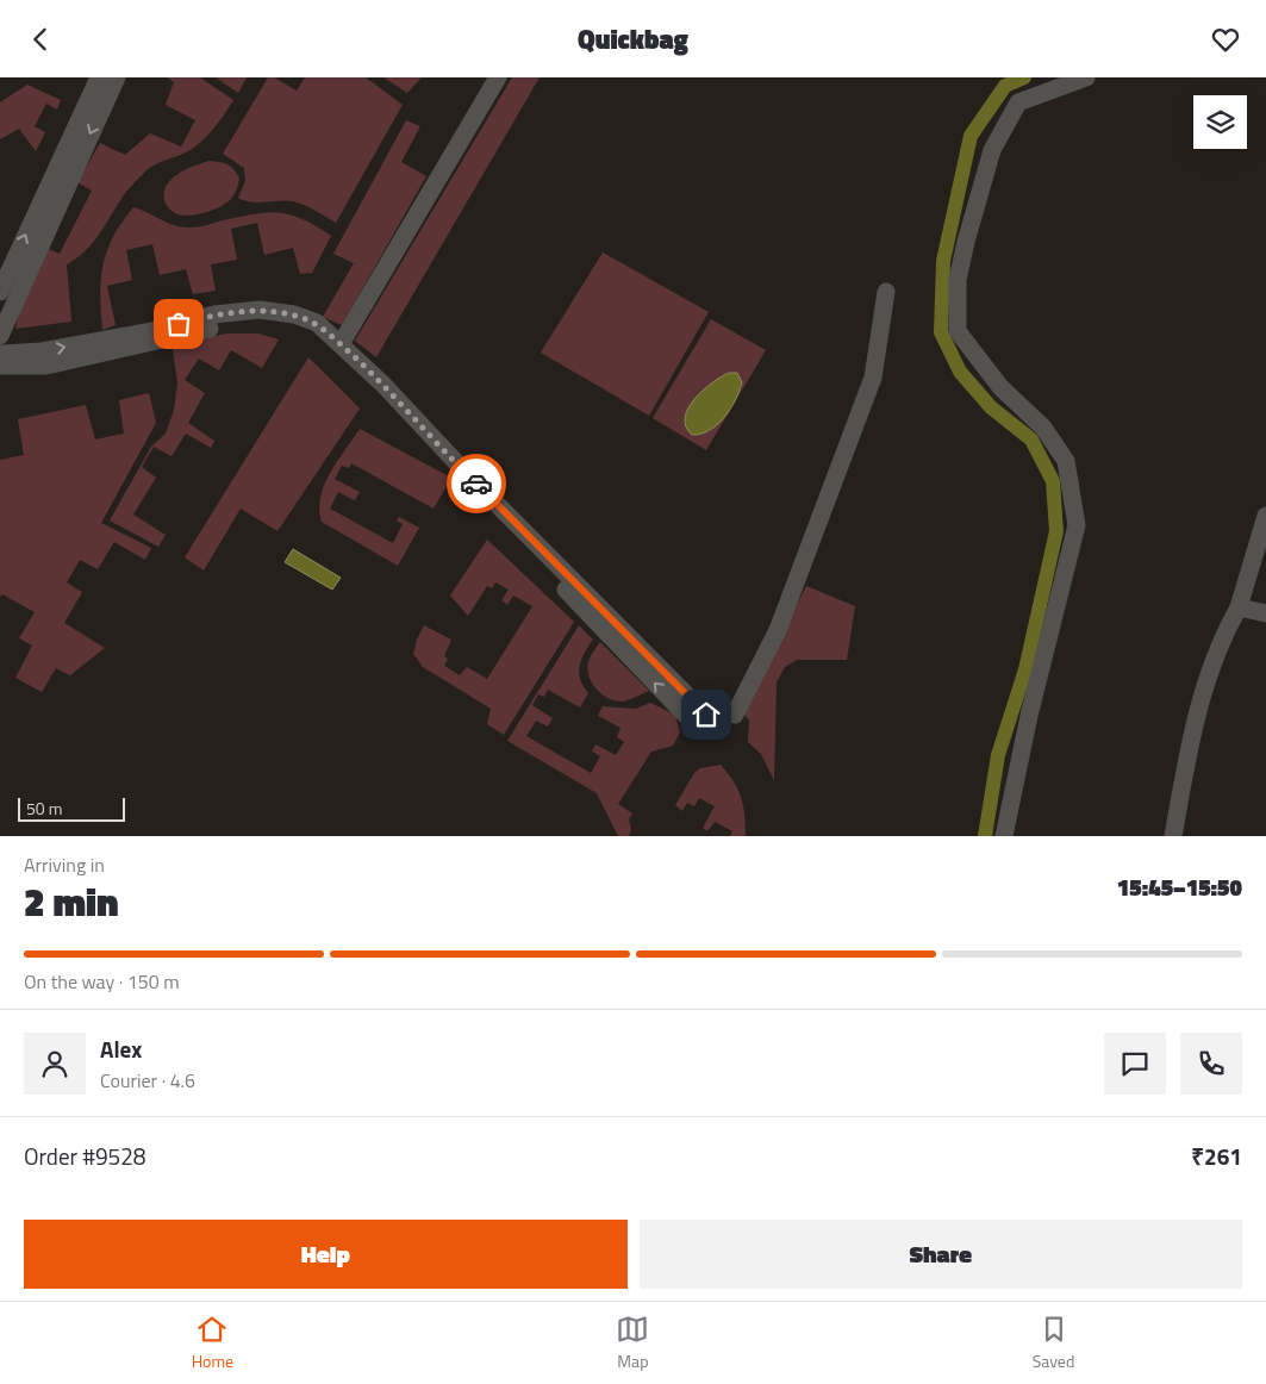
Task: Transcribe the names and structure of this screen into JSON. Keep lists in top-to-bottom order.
{
  "scale_bar": "50 m",
  "page": {
    "header": "Quickbag",
    "scale": "50 m",
    "heading": ["2 min", "Arriving in", "15:45–15:50"],
    "panel": [
      "Alex",
      "Courier · 4.6",
      "Order #9528",
      "₹261"
    ],
    "bar": "On the way · 150 m",
    "buttons": ["Help", "Share"],
    "tabs": ["Home", "Map", "Saved"]
  }
}
